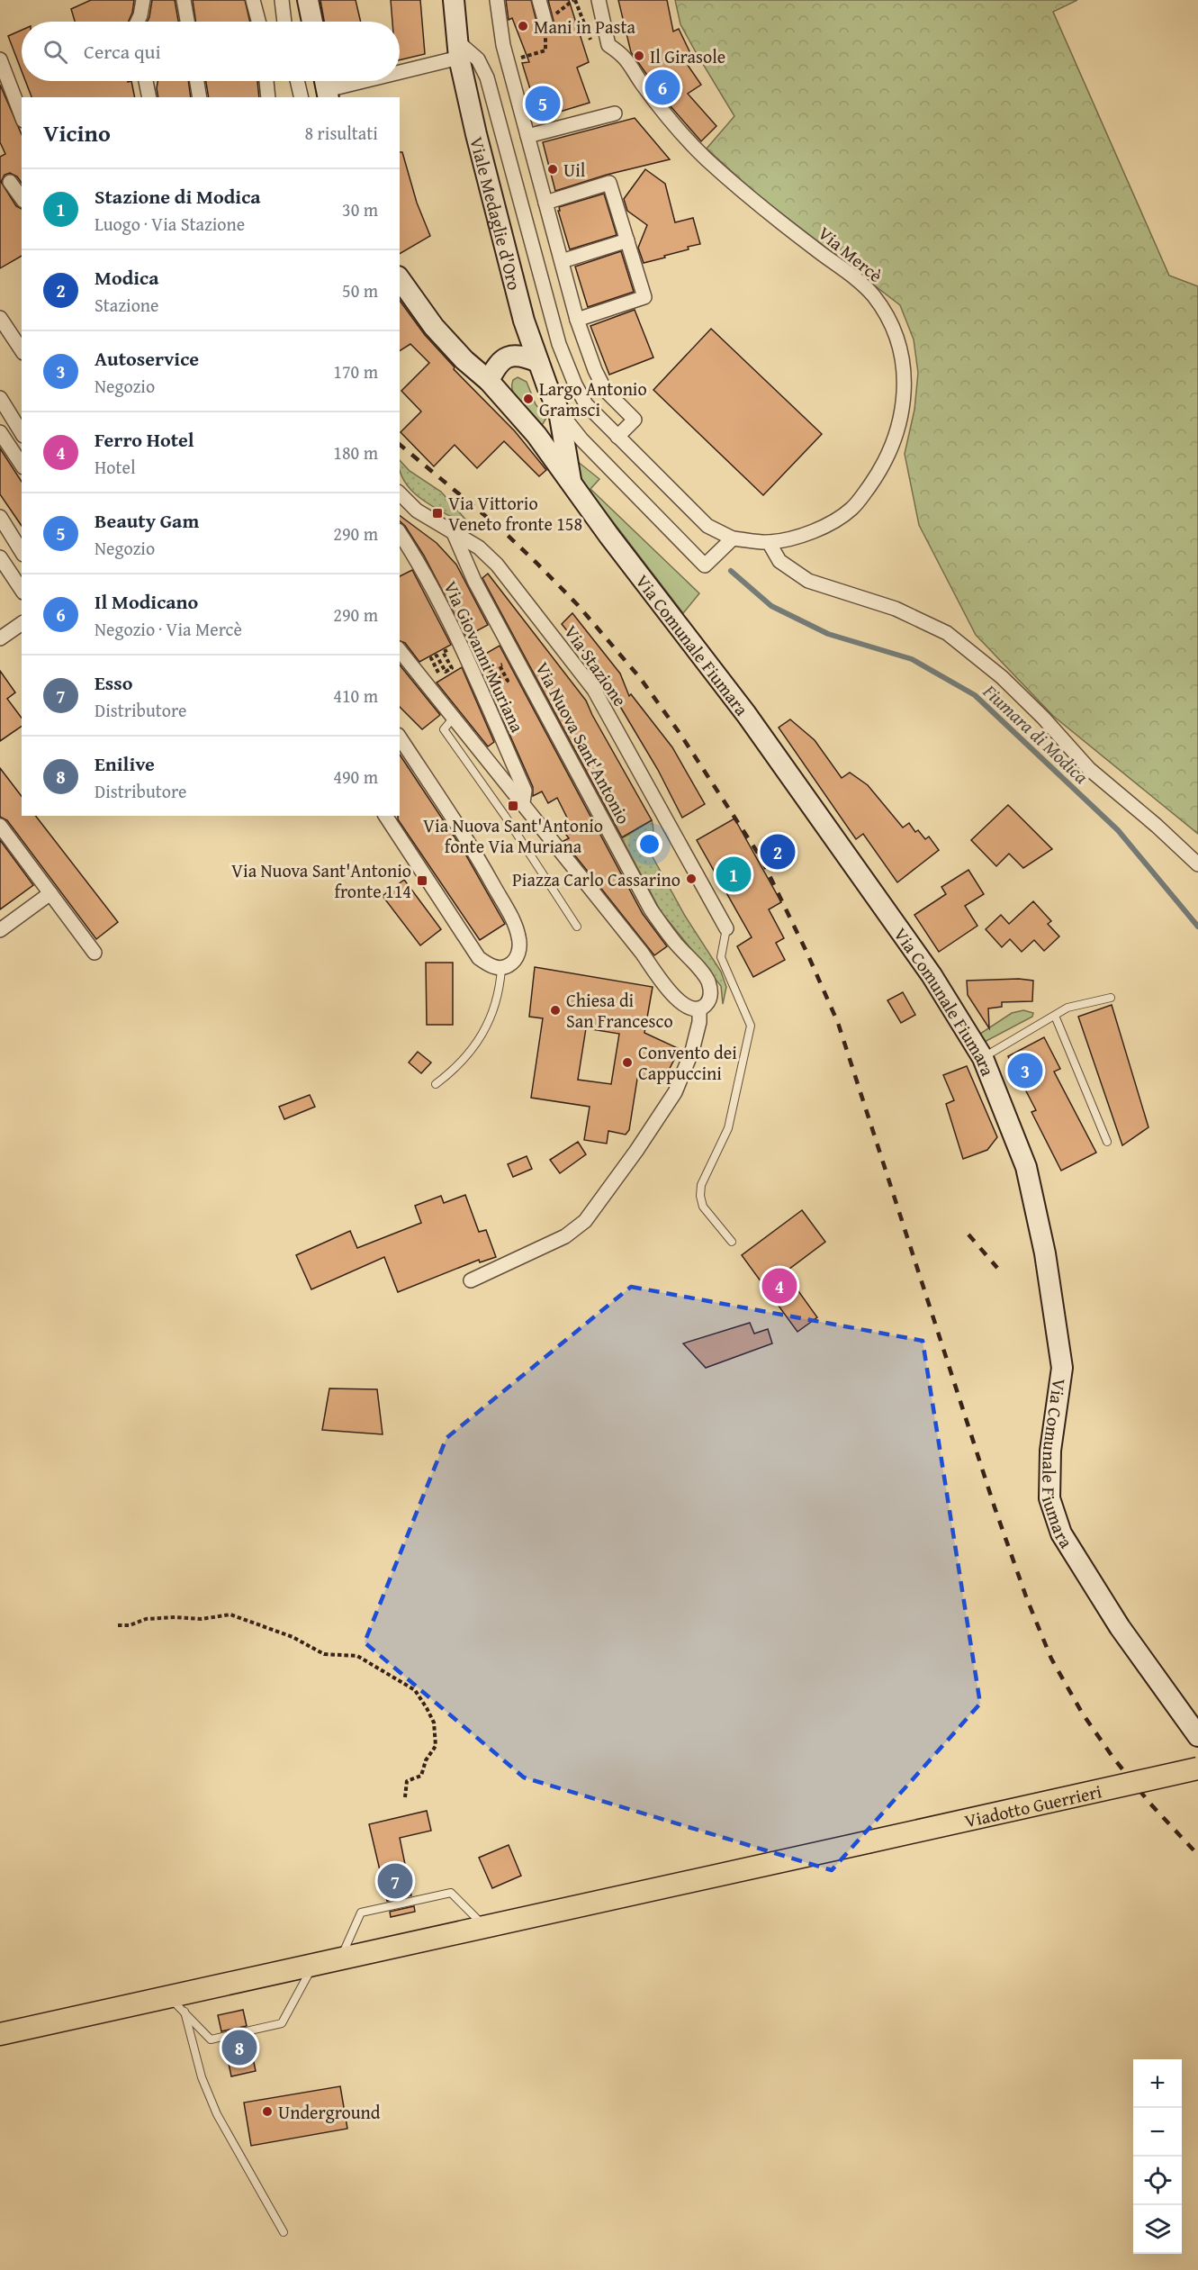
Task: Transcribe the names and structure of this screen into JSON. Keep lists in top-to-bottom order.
{
  "streets": {
    "main road": ["Viadotto Guerrieri"],
    "street": [
      "Viale Medaglie d'Oro",
      "Via Mercè",
      "Via Comunale Fiumara",
      "Via Giovanni Muriana",
      "Via Stazione",
      "Via Nuova Sant'Antonio"
    ]
  },
  "crossings": [
    ["Viale Medaglie d'Oro", "Via Comunale Fiumara"],
    ["Via Stazione", "Via Nuova Sant'Antonio"]
  ],
  "water": ["Fiumara di Modica"],
  "places": {
    "other": [
      "Mani in Pasta",
      "Il Girasole",
      "Uil",
      "Largo Antonio Gramsci",
      "Piazza Carlo Cassarino",
      "Chiesa di San Francesco",
      "Convento dei Cappuccini",
      "Underground"
    ],
    "transit": ["Via Vittorio Veneto fronte 158", "Via Nuova Sant'Antonio fonte Via Muriana", "Via Nuova Sant'Antonio fronte 114"]
  },
  "page": {
    "search": "Cerca qui",
    "pins": [
      "6",
      "5",
      "2",
      "1",
      "3",
      "4",
      "7",
      "8"
    ],
    "heading": ["Vicino", "8 risultati"],
    "list": [
      {
        "mark": "1",
        "name": "Stazione di Modica",
        "note": "Luogo · Via Stazione",
        "value": "30 m"
      },
      {
        "mark": "2",
        "name": "Modica",
        "note": "Stazione",
        "value": "50 m"
      },
      {
        "mark": "3",
        "name": "Autoservice",
        "note": "Negozio",
        "value": "170 m"
      },
      {
        "mark": "4",
        "name": "Ferro Hotel",
        "note": "Hotel",
        "value": "180 m"
      },
      {
        "mark": "5",
        "name": "Beauty Gam",
        "note": "Negozio",
        "value": "290 m"
      },
      {
        "mark": "6",
        "name": "Il Modicano",
        "note": "Negozio · Via Mercè",
        "value": "290 m"
      },
      {
        "mark": "7",
        "name": "Esso",
        "note": "Distributore",
        "value": "410 m"
      },
      {
        "mark": "8",
        "name": "Enilive",
        "note": "Distributore",
        "value": "490 m"
      }
    ],
    "map_buttons": ["+", "−"]
  }
}
